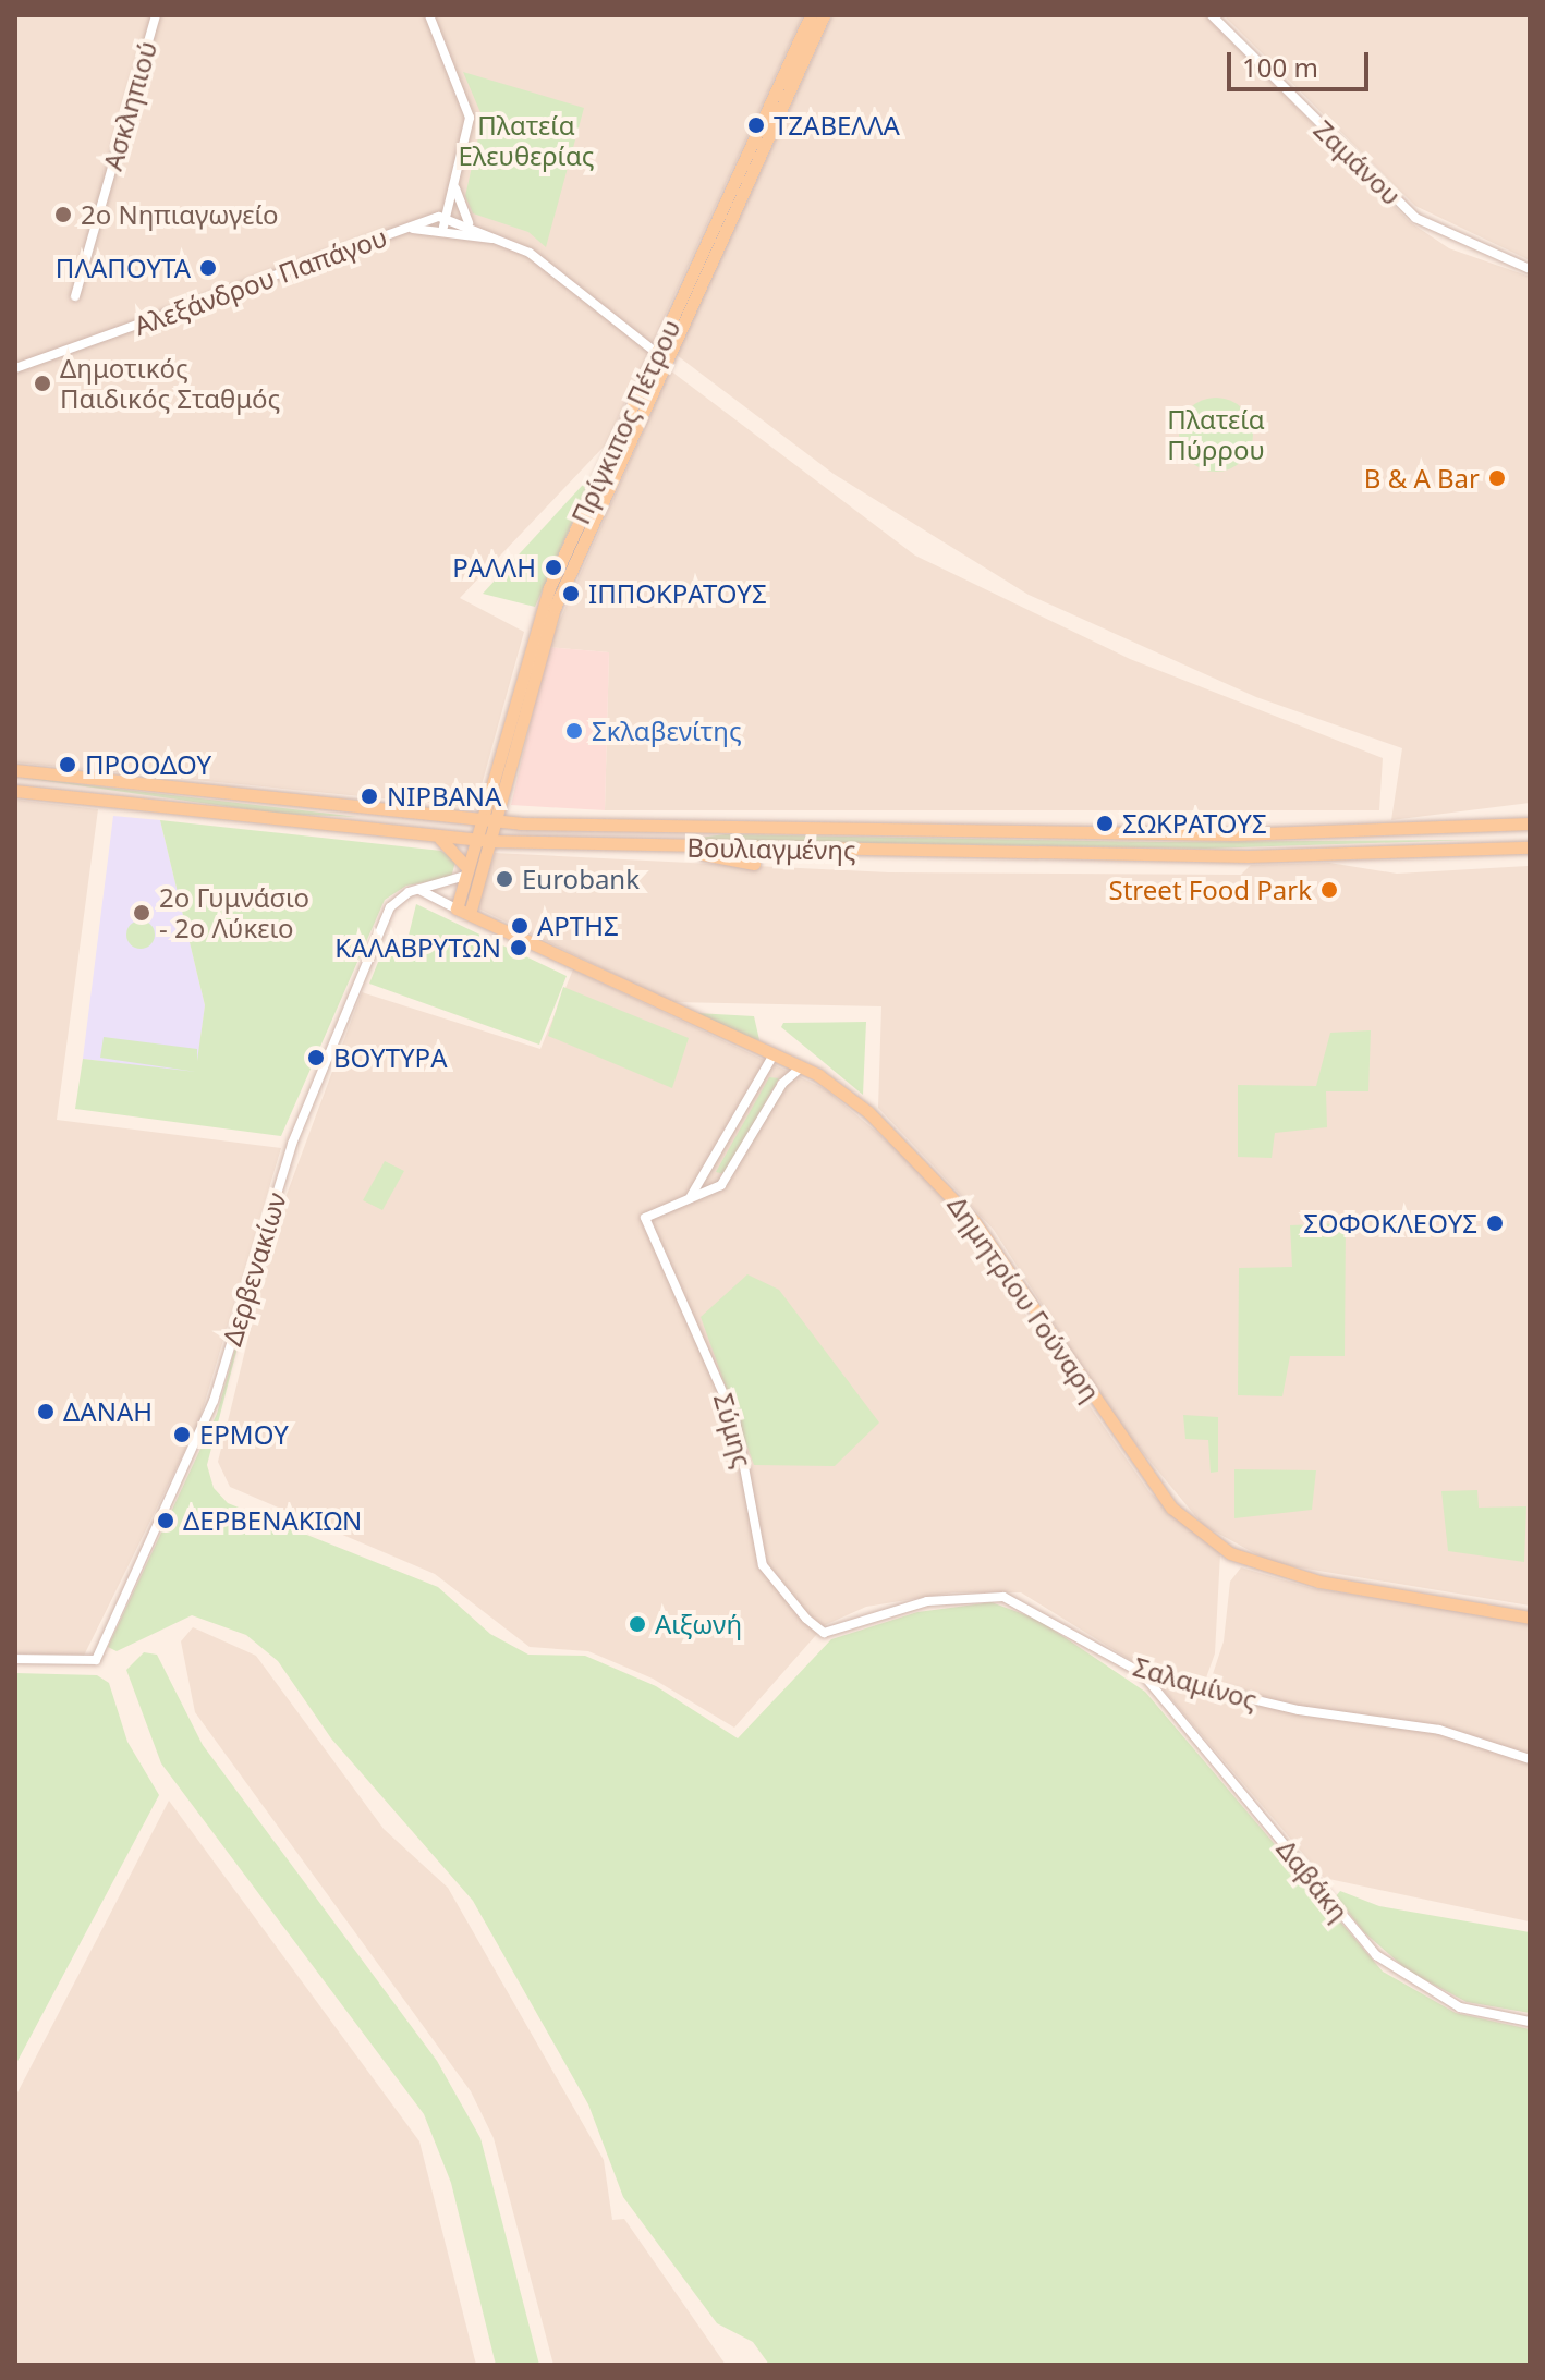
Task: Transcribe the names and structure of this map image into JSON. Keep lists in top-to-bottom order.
{
  "streets": {
    "main road": ["Πρίγκιπος Πέτρου", "Βουλιαγμένης", "Δημητρίου Γούναρη"],
    "street": [
      "Ασκληπιού",
      "Ζαμάνου",
      "Αλεξάνδρου Παπάγου",
      "Δερβενακίων",
      "Σύμης",
      "Σαλαμίνος",
      "Δαβάκη"
    ]
  },
  "crossings": [
    ["Πρίγκιπος Πέτρου", "Βουλιαγμένης"],
    ["Σύμης", "Σαλαμίνος"],
    ["Σαλαμίνος", "Δαβάκη"]
  ],
  "parks": ["Πλατεία Ελευθερίας", "Πλατεία Πύρρου"],
  "places": [
    "ΤΖΑΒΕΛΛΑ",
    "2ο Νηπιαγωγείο",
    "ΠΛΑΠΟΥΤΑ",
    "Δημοτικός Παιδικός Σταθμός",
    "B & A Bar",
    "ΡΑΛΛΗ",
    "ΙΠΠΟΚΡΑΤΟΥΣ",
    "Σκλαβενίτης",
    "ΠΡΟΟΔΟΥ",
    "ΝΙΡΒΑΝΑ",
    "ΣΩΚΡΑΤΟΥΣ",
    "Eurobank",
    "Street Food Park",
    "2ο Γυμνάσιο - 2ο Λύκειο",
    "ΑΡΤΗΣ",
    "ΚΑΛΑΒΡΥΤΩΝ",
    "ΒΟΥΤΥΡΑ",
    "ΣΟΦΟΚΛΕΟΥΣ",
    "ΔΑΝΑΗ",
    "ΕΡΜΟΥ",
    "ΔΕΡΒΕΝΑΚΙΩΝ",
    "Αιξωνή"
  ],
  "scale_bar": "100 m"
}
